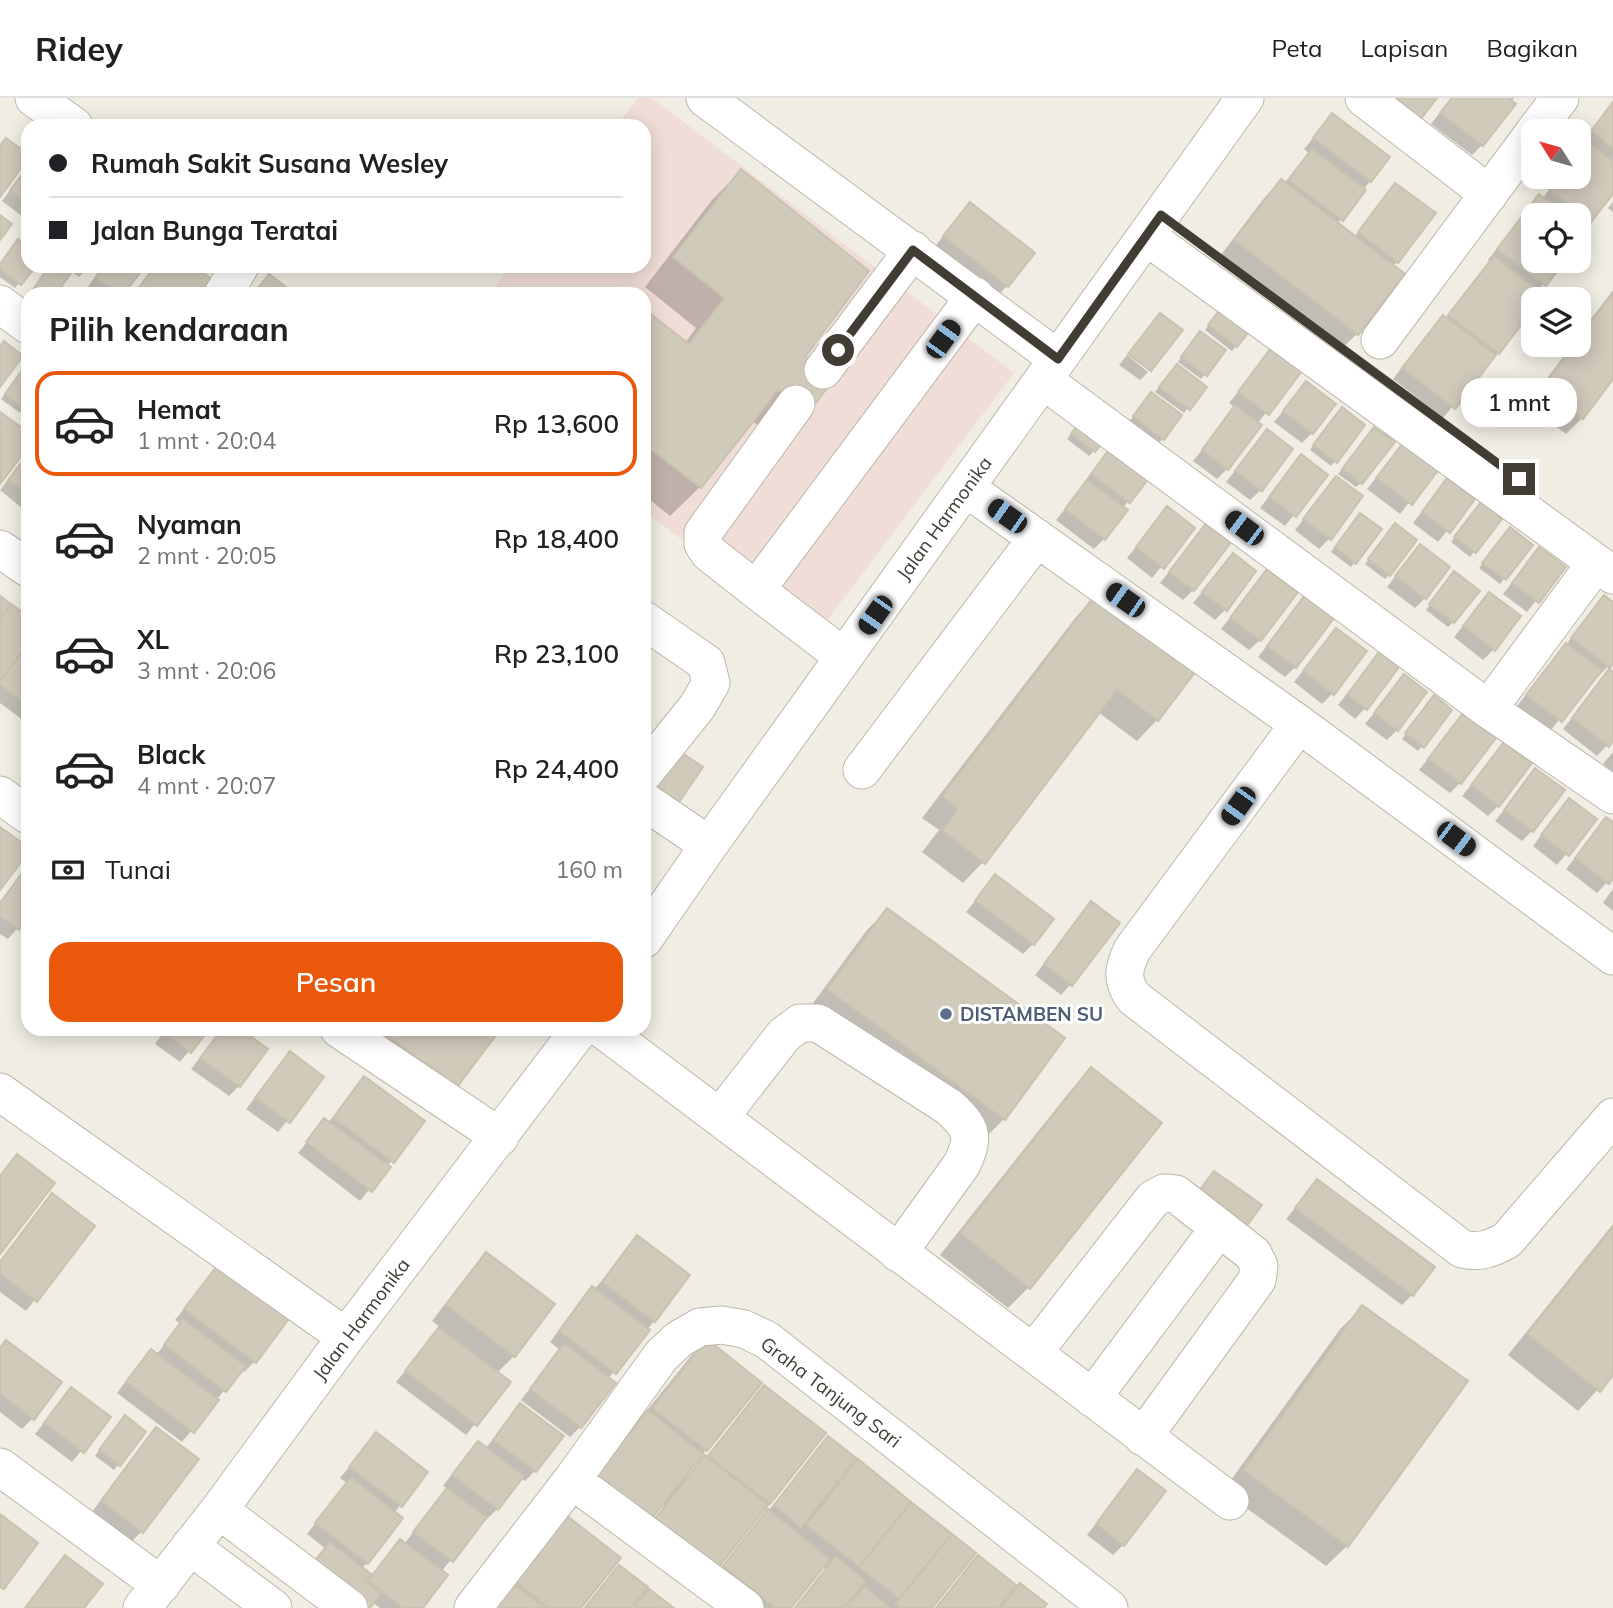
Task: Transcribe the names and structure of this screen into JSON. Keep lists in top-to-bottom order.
{
  "streets": {
    "street": ["Jalan Harmonika", "Graha Tanjung Sari"]
  },
  "places": ["DISTAMBEN SU"],
  "north": "top left",
  "page": {
    "header": "Ridey",
    "nav": ["Peta", "Lapisan", "Bagikan"],
    "banner": ["Rumah Sakit Susana Wesley", "Jalan Bunga Teratai"],
    "heading": "Pilih kendaraan",
    "list": [
      {
        "name": "Hemat",
        "note": "1 mnt · 20:04",
        "value": "Rp 13,600"
      },
      {
        "name": "Nyaman",
        "note": "2 mnt · 20:05",
        "value": "Rp 18,400"
      },
      {
        "name": "XL",
        "note": "3 mnt · 20:06",
        "value": "Rp 23,100"
      },
      {
        "name": "Black",
        "note": "4 mnt · 20:07",
        "value": "Rp 24,400"
      }
    ],
    "bubble": "1 mnt",
    "pay": ["Tunai", "160 m"],
    "buttons": "Pesan"
  }
}
